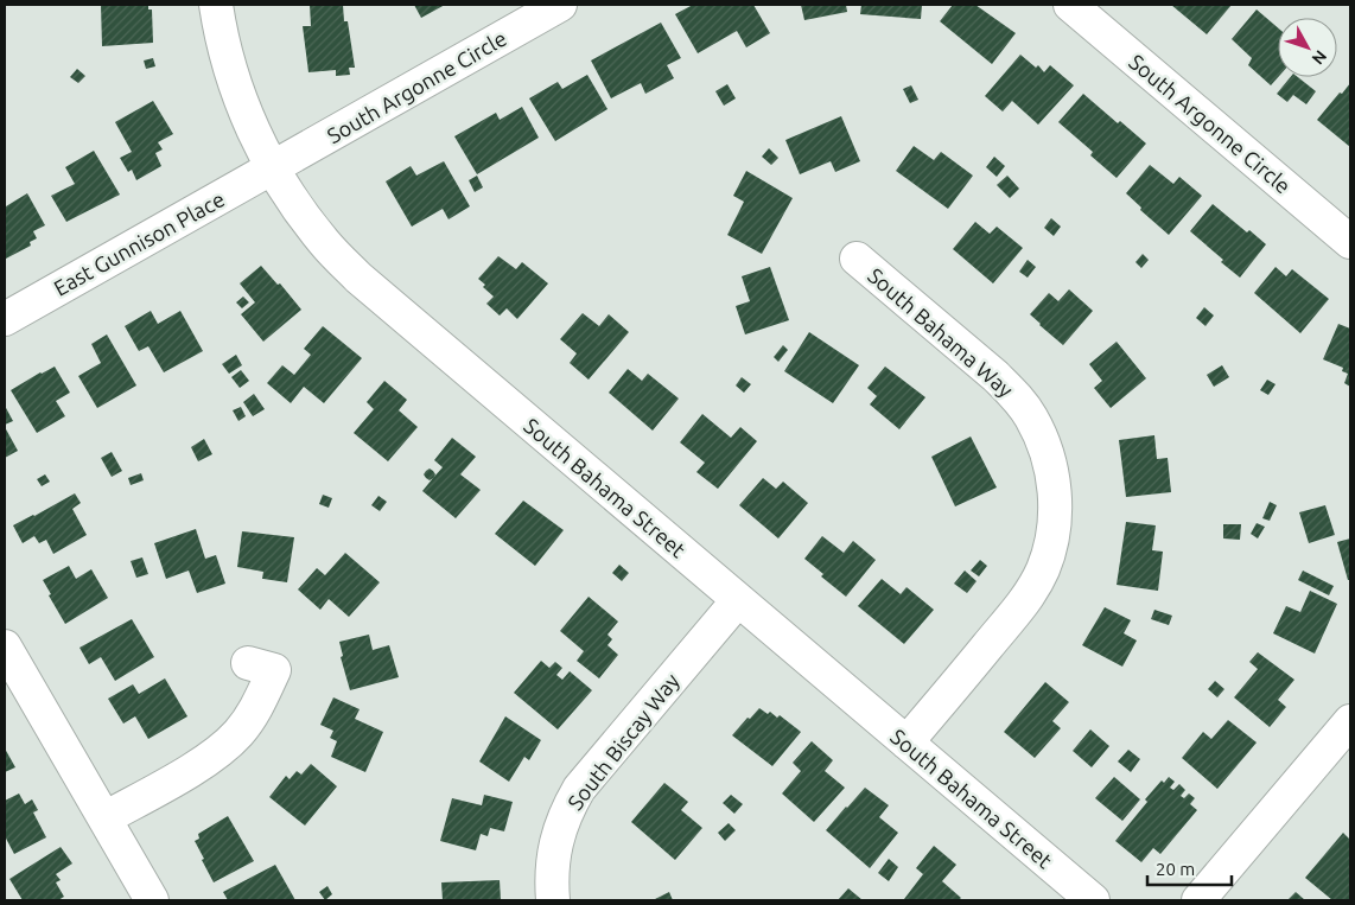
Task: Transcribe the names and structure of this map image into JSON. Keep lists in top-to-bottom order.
{
  "streets": {
    "street": [
      "South Argonne Circle",
      "East Gunnison Place",
      "South Bahama Way",
      "South Bahama Street",
      "South Biscay Way"
    ]
  },
  "crossings": [
    ["South Argonne Circle", "East Gunnison Place"],
    ["South Argonne Circle", "South Bahama Street"],
    ["East Gunnison Place", "South Bahama Street"],
    ["South Bahama Way", "South Bahama Street"],
    ["South Bahama Street", "South Biscay Way"]
  ],
  "scale_bar": "20 m",
  "north": "bottom right"
}
